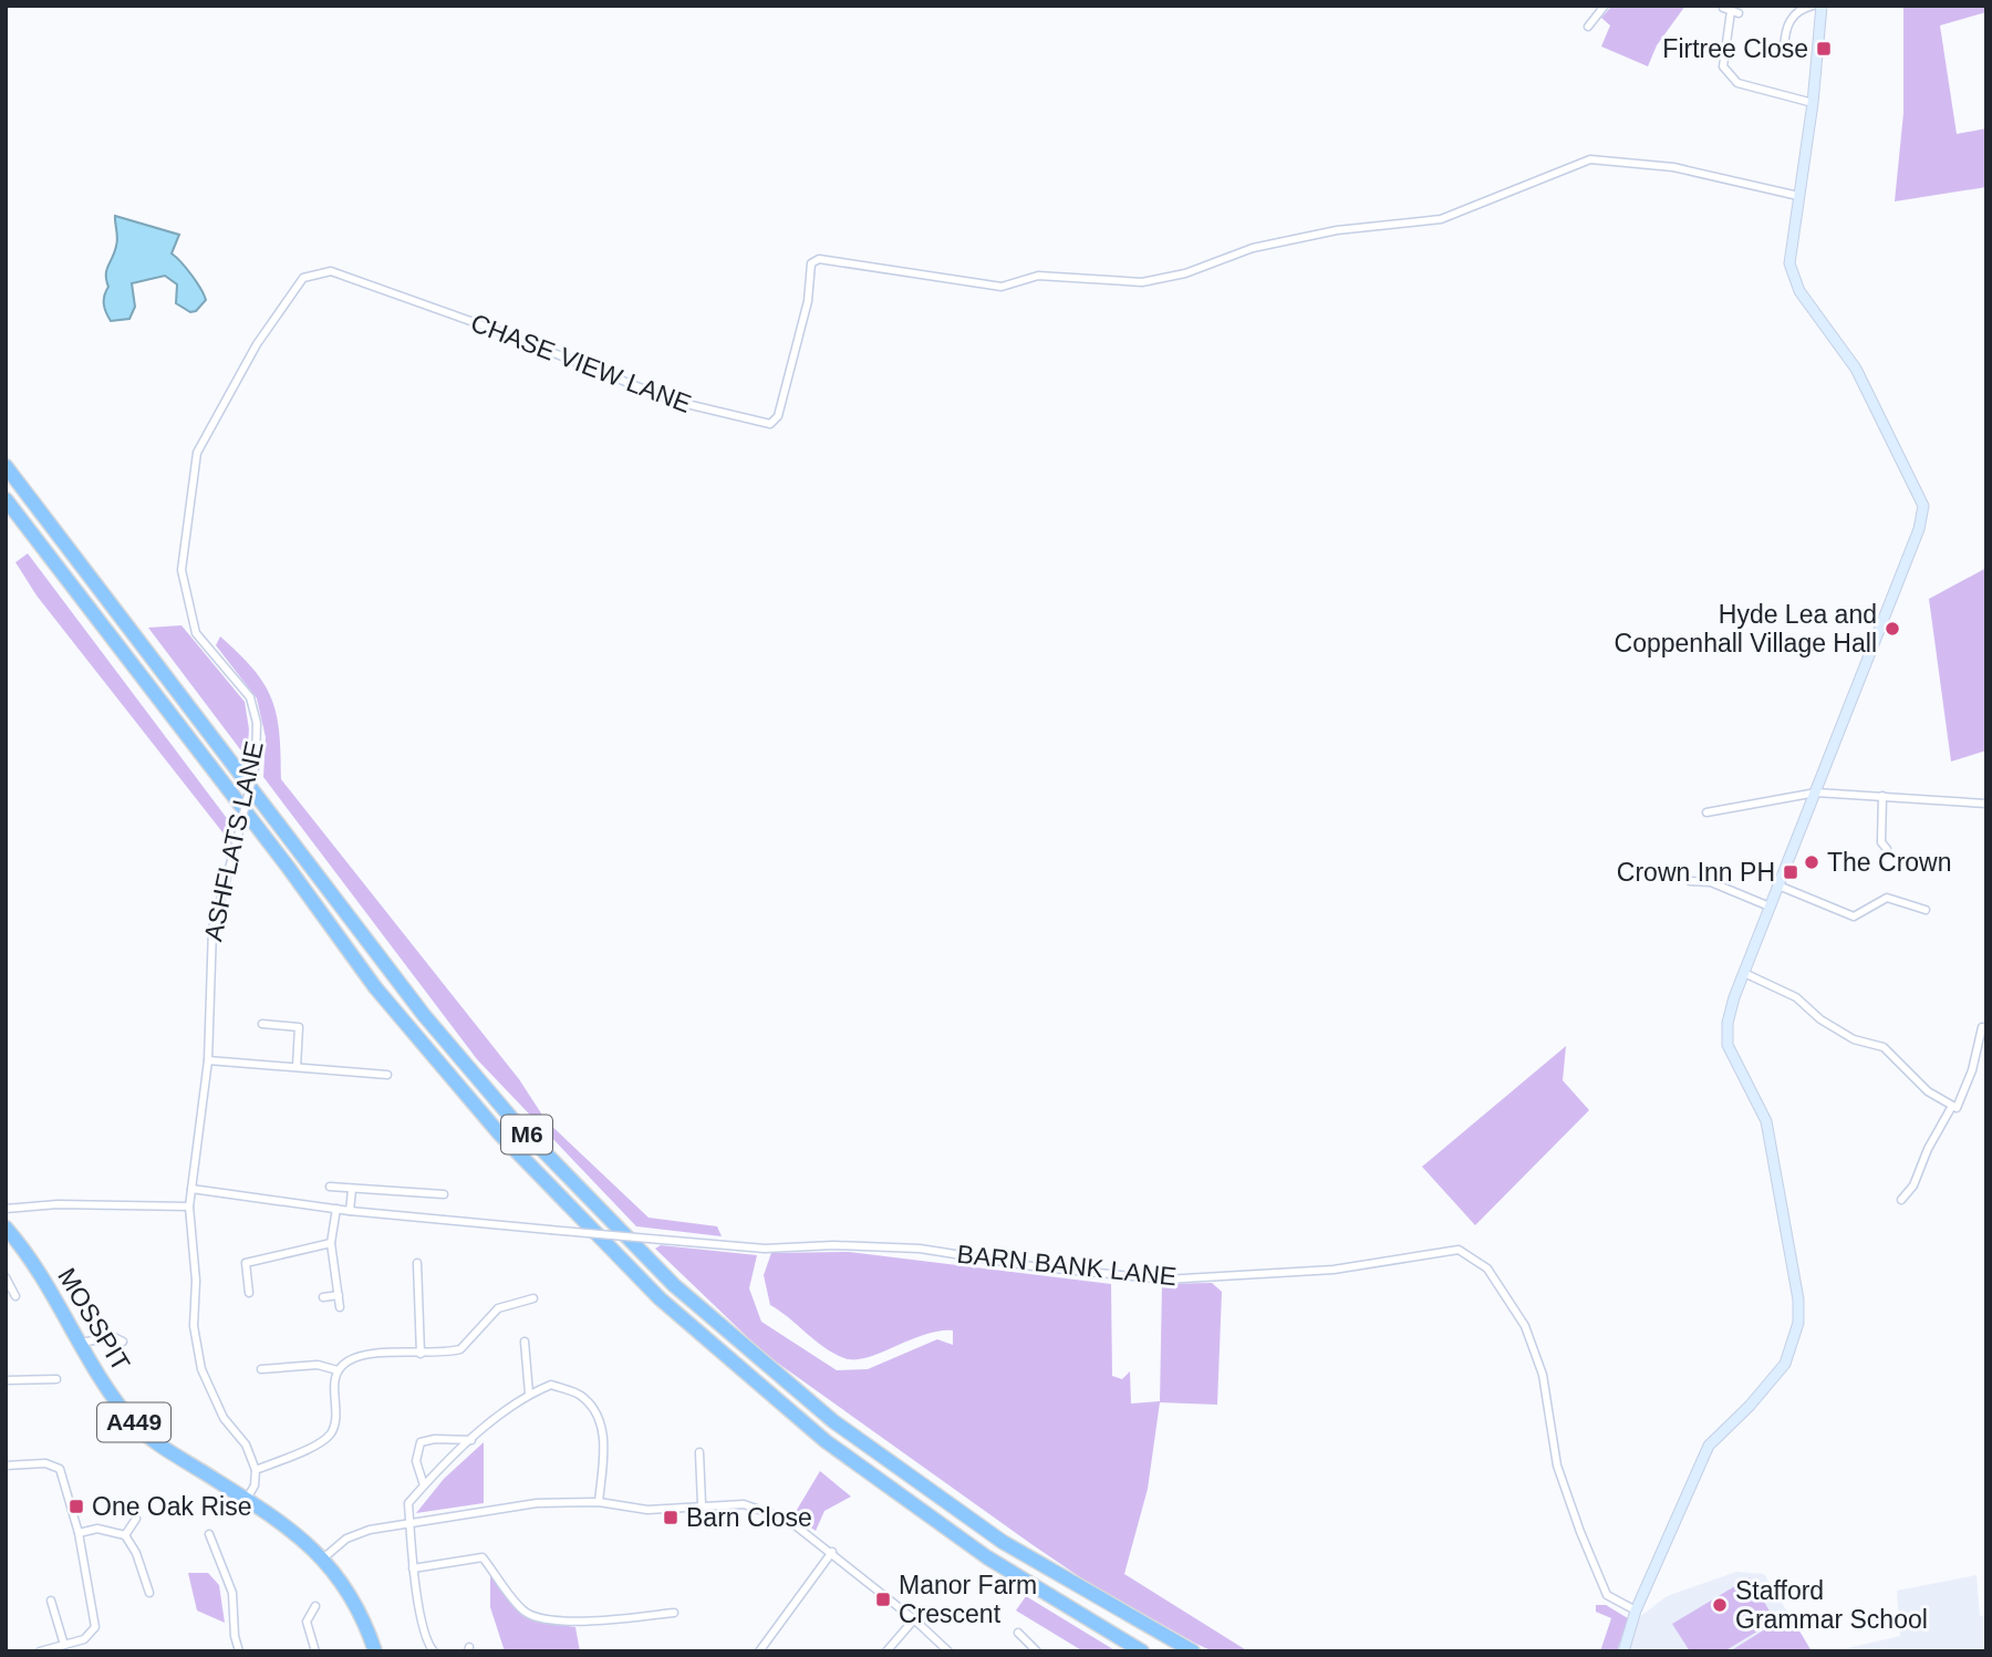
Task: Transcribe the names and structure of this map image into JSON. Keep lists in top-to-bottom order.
{
  "streets": {
    "highway": ["M6", "MOSSPIT", "A449"],
    "street": ["CHASE VIEW LANE", "ASHFLATS LANE", "BARN BANK LANE"]
  },
  "crossings": [
    ["CHASE VIEW LANE", "ASHFLATS LANE"],
    ["ASHFLATS LANE", "BARN BANK LANE"]
  ],
  "places": {
    "transit": [
      "Firtree Close",
      "Crown Inn PH",
      "One Oak Rise",
      "Barn Close",
      "Manor Farm Crescent"
    ],
    "other": ["Hyde Lea and Coppenhall Village Hall", "The Crown", "Stafford Grammar School"]
  }
}
